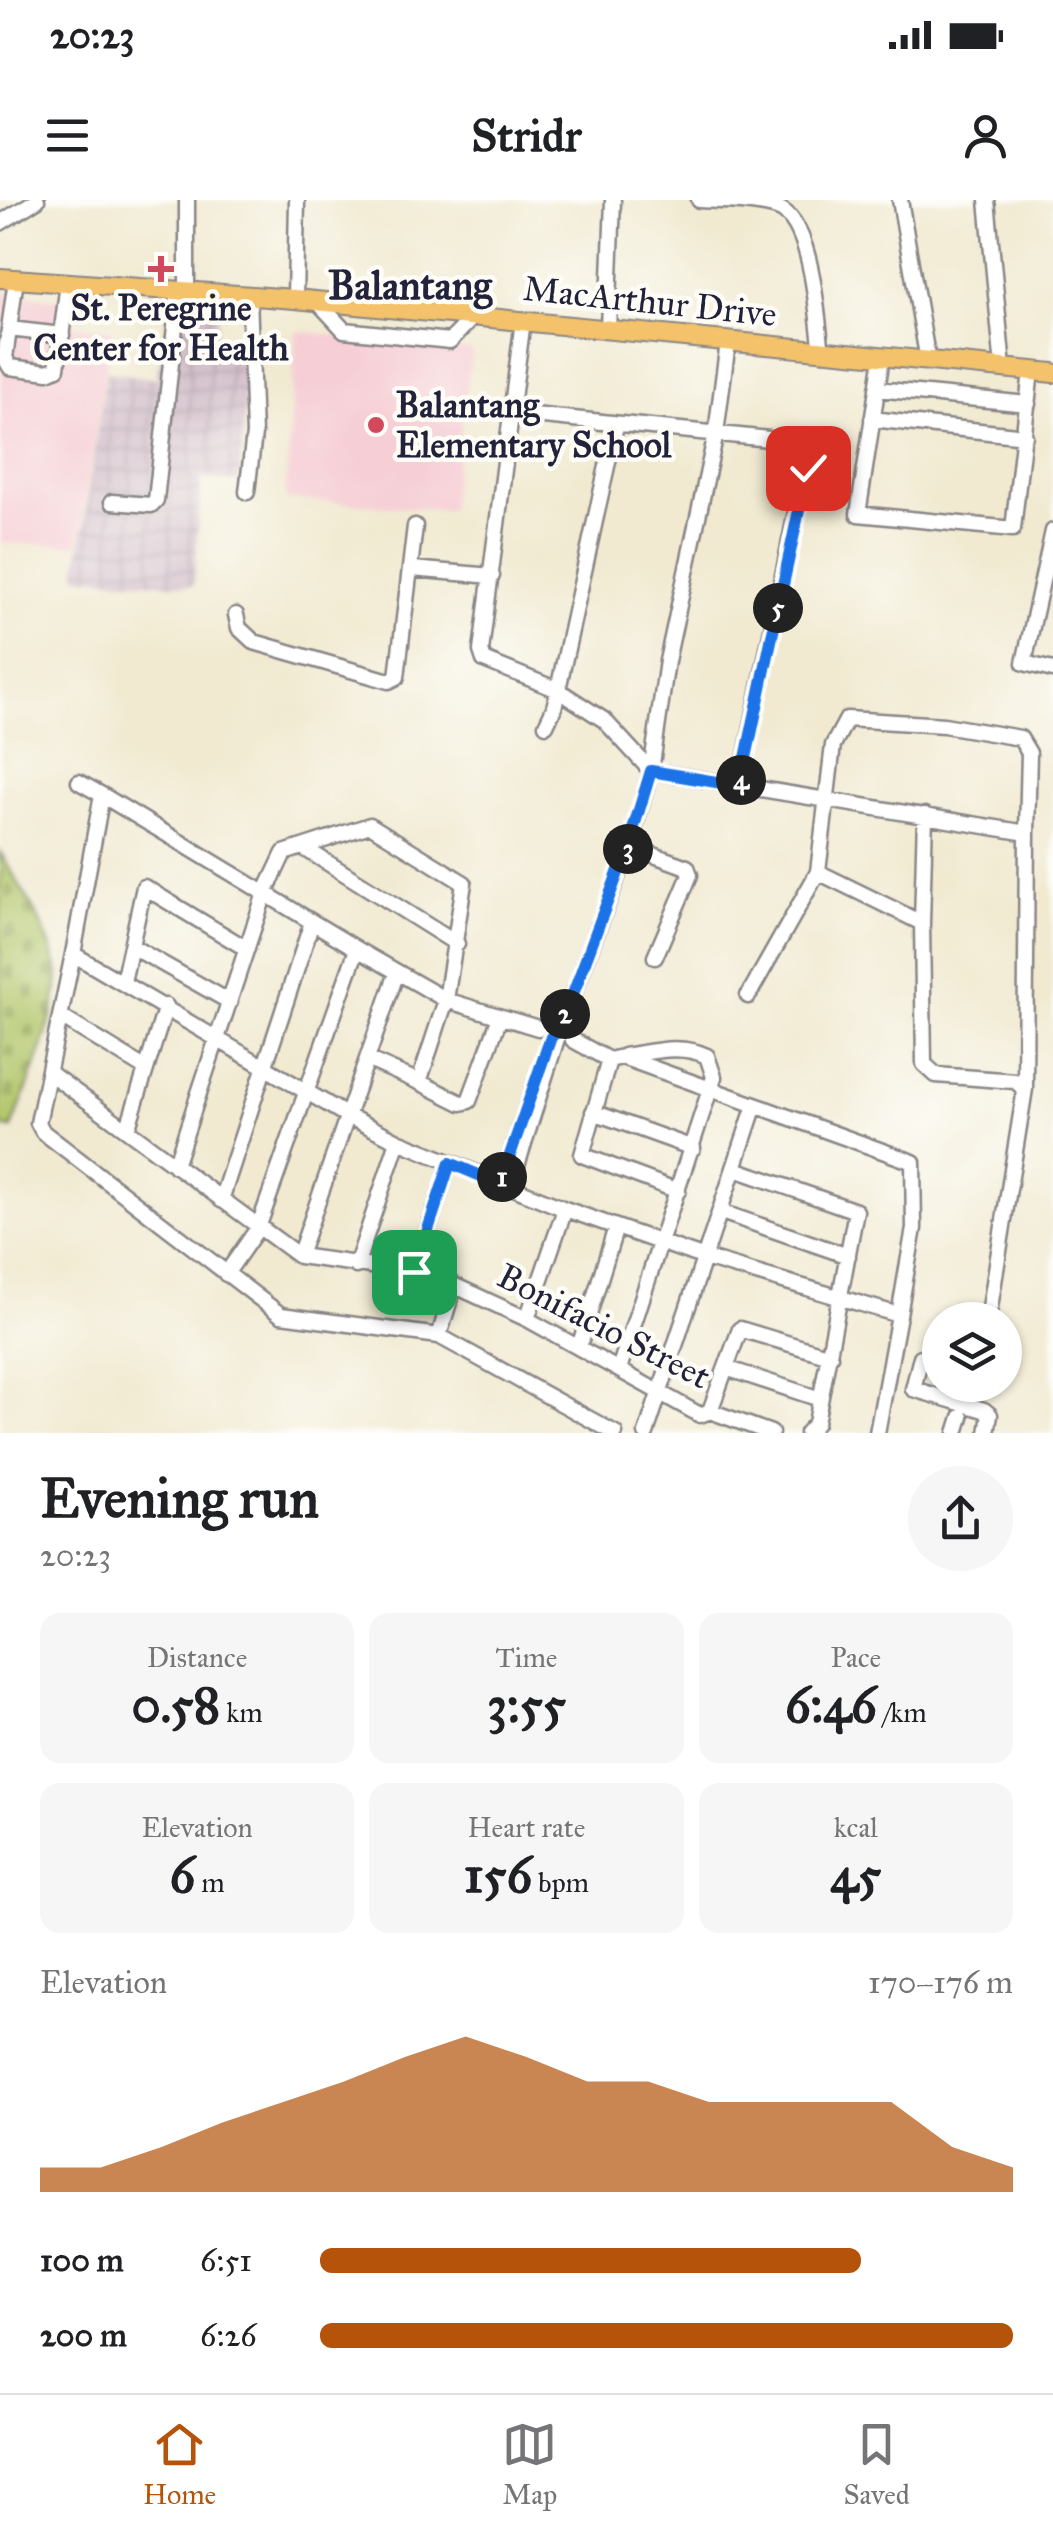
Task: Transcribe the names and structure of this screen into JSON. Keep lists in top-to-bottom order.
{
  "streets": {
    "main road": ["MacArthur Drive"],
    "street": ["Bonifacio Street"]
  },
  "districts": ["Balantang"],
  "places": {
    "health": ["St. Peregrine Center for Health"],
    "other": ["Balantang Elementary School"]
  },
  "page": {
    "status": "20:23",
    "header": "Stridr",
    "pins": [
      "5",
      "4",
      "3",
      "2",
      "1"
    ],
    "heading": ["Evening run", "20:23"],
    "stats": [
      ["Distance", "0.58 km"],
      ["Time", "3:55"],
      ["Pace", "6:46 /km"],
      ["Elevation", "6 m"],
      ["Heart rate", "156 bpm"],
      ["kcal", "45"]
    ],
    "chart": ["Elevation", "170–176 m"],
    "list": [
      {
        "name": "100 m",
        "note": "6:51"
      },
      {
        "name": "200 m",
        "note": "6:26"
      }
    ],
    "tabs": ["Home", "Map", "Saved"]
  }
}
